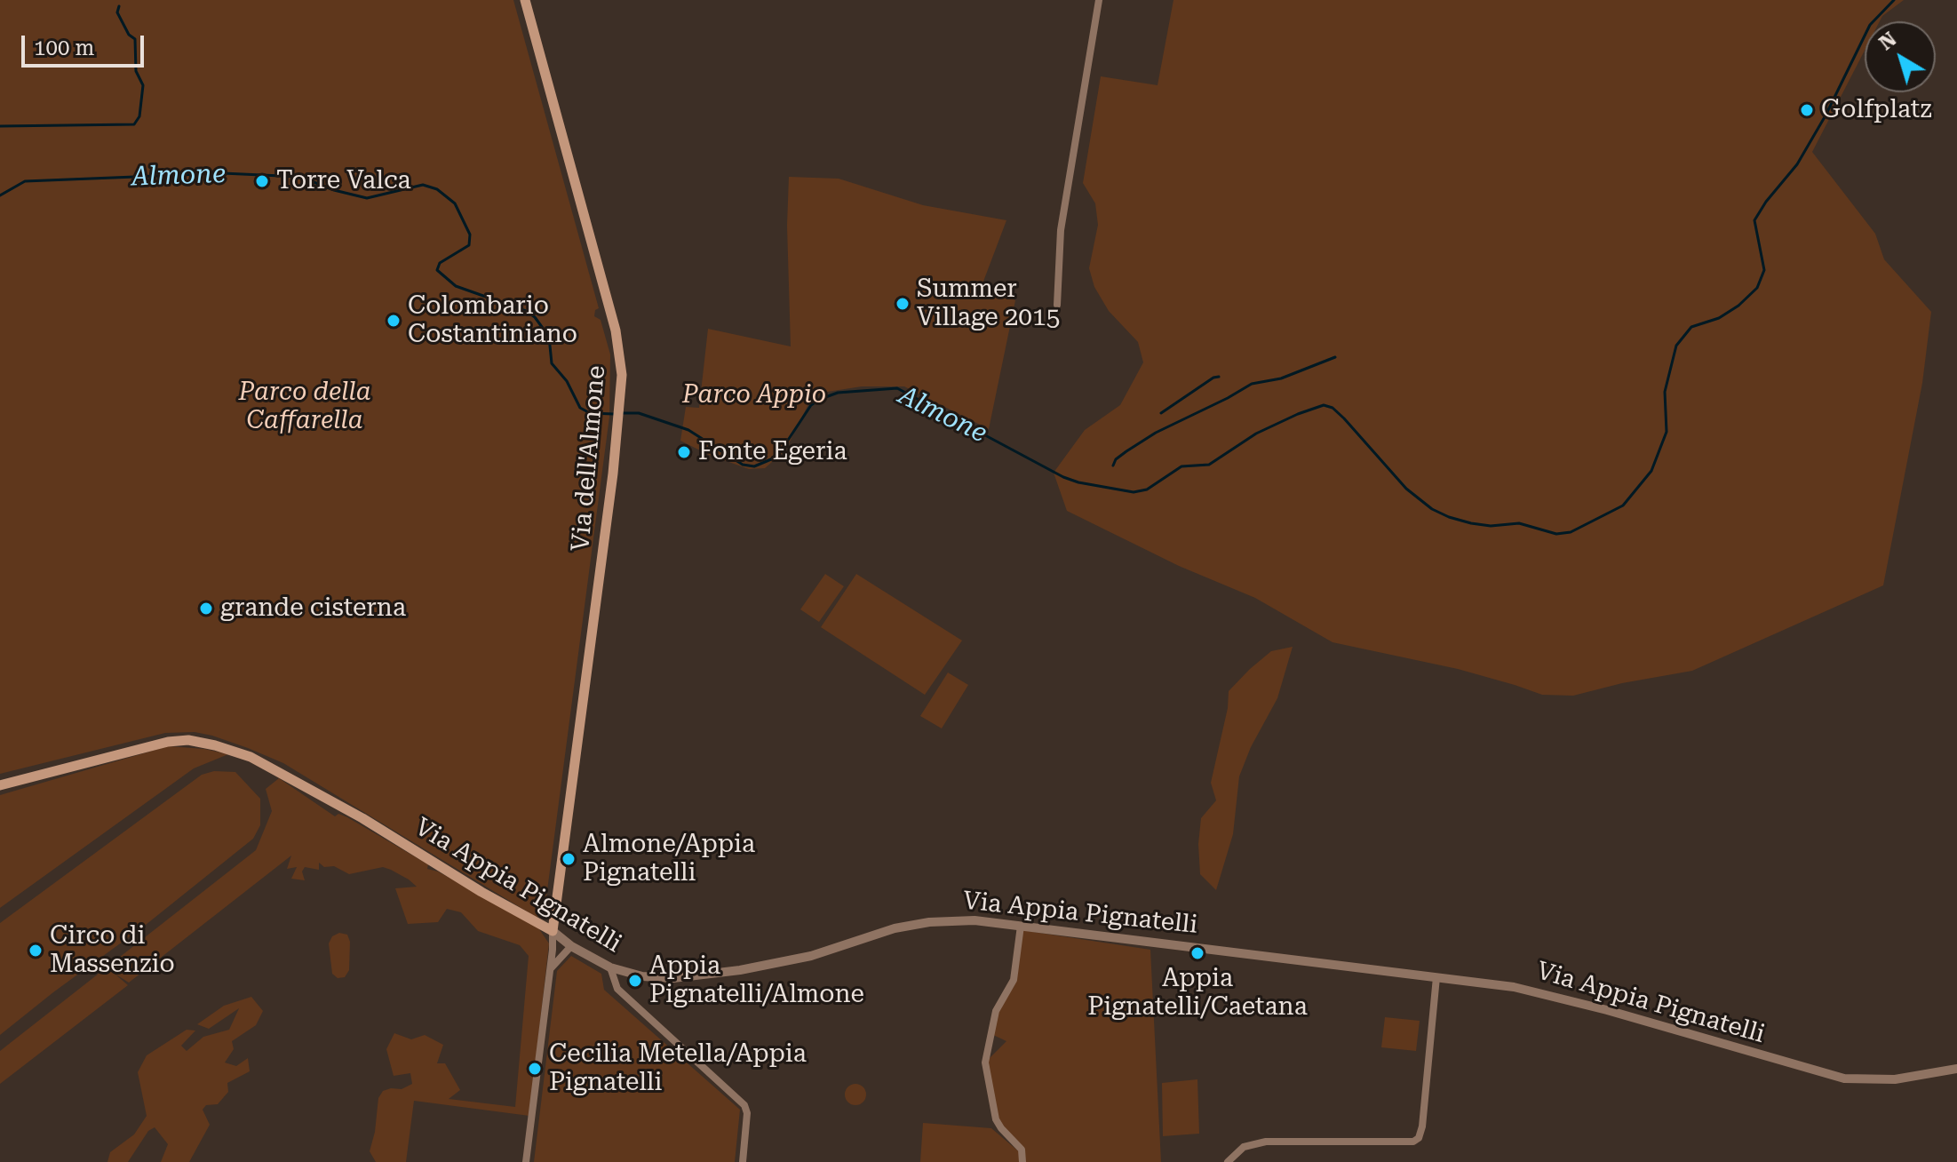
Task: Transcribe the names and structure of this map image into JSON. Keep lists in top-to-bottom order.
{
  "streets": {
    "main road": ["Via dell'Almone", "Via Appia Pignatelli"]
  },
  "crossings": [
    ["Via dell'Almone", "Via Appia Pignatelli"]
  ],
  "water": ["Almone"],
  "parks": ["Parco della Caffarella", "Parco Appio"],
  "places": [
    "Golfplatz",
    "Torre Valca",
    "Summer Village 2015",
    "Colombario Costantiniano",
    "Fonte Egeria",
    "grande cisterna",
    "Almone/Appia Pignatelli",
    "Circo di Massenzio",
    "Appia Pignatelli/Caetana",
    "Appia Pignatelli/Almone",
    "Cecilia Metella/Appia Pignatelli"
  ],
  "scale_bar": "100 m",
  "north": "top left"
}
